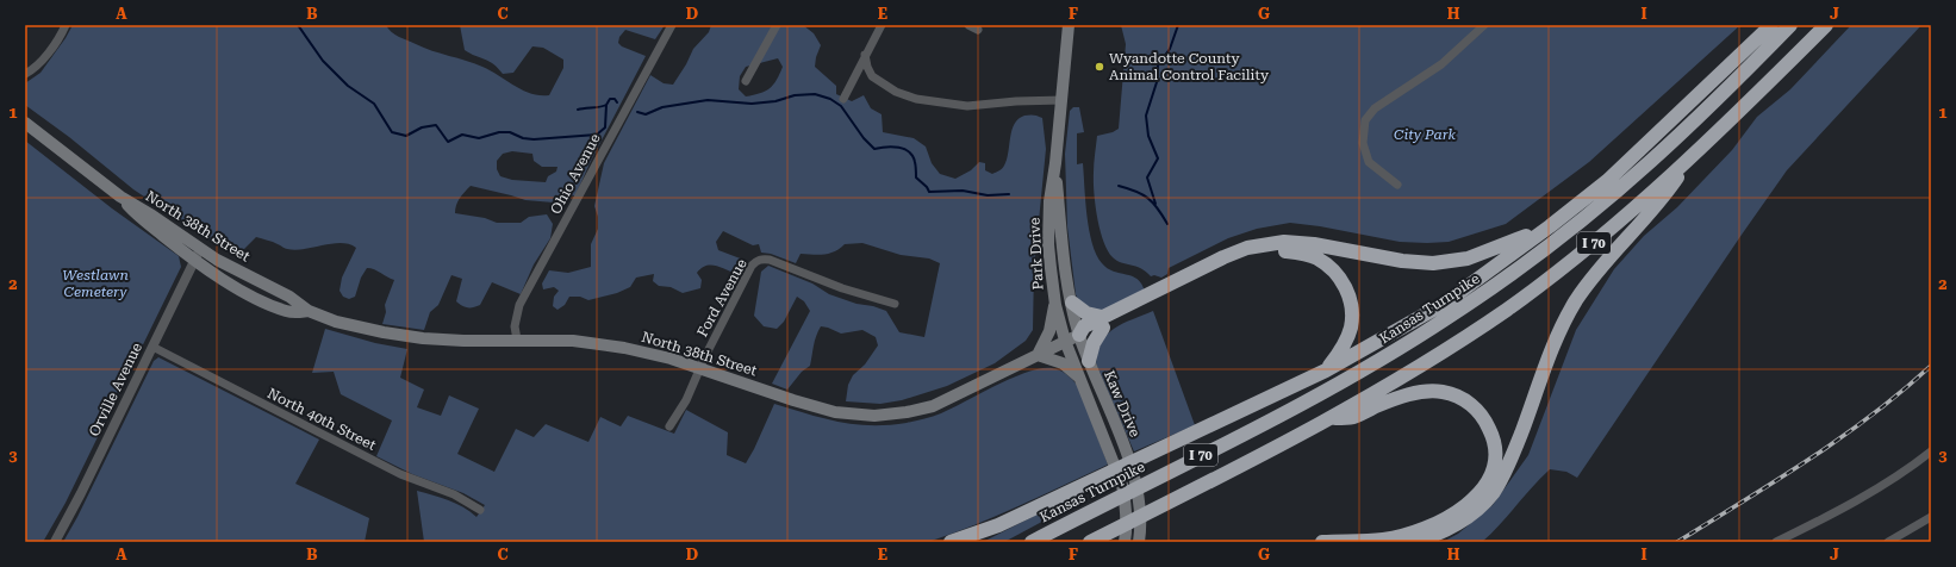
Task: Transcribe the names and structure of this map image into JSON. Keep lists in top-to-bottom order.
{
  "streets": {
    "highway": ["I 70", "Kansas Turnpike"],
    "main road": ["North 38th Street", "Park Drive", "Kaw Drive"],
    "street": [
      "Ohio Avenue",
      "Ford Avenue",
      "Orville Avenue",
      "North 40th Street"
    ]
  },
  "crossings": [
    ["Ohio Avenue", "North 38th Street"],
    ["North 38th Street", "Park Drive"],
    ["North 38th Street", "Ford Avenue"],
    ["North 38th Street", "Orville Avenue"],
    ["North 38th Street", "Kaw Drive"],
    ["Park Drive", "Kaw Drive"],
    ["Orville Avenue", "North 40th Street"]
  ],
  "parks": ["City Park", "Westlawn Cemetery"],
  "places": ["Wyandotte County Animal Control Facility"],
  "grid": {
    "columns": [
      "A",
      "B",
      "C",
      "D",
      "E",
      "F",
      "G",
      "H",
      "I",
      "J"
    ],
    "rows": ["1", "2", "3"]
  }
}
